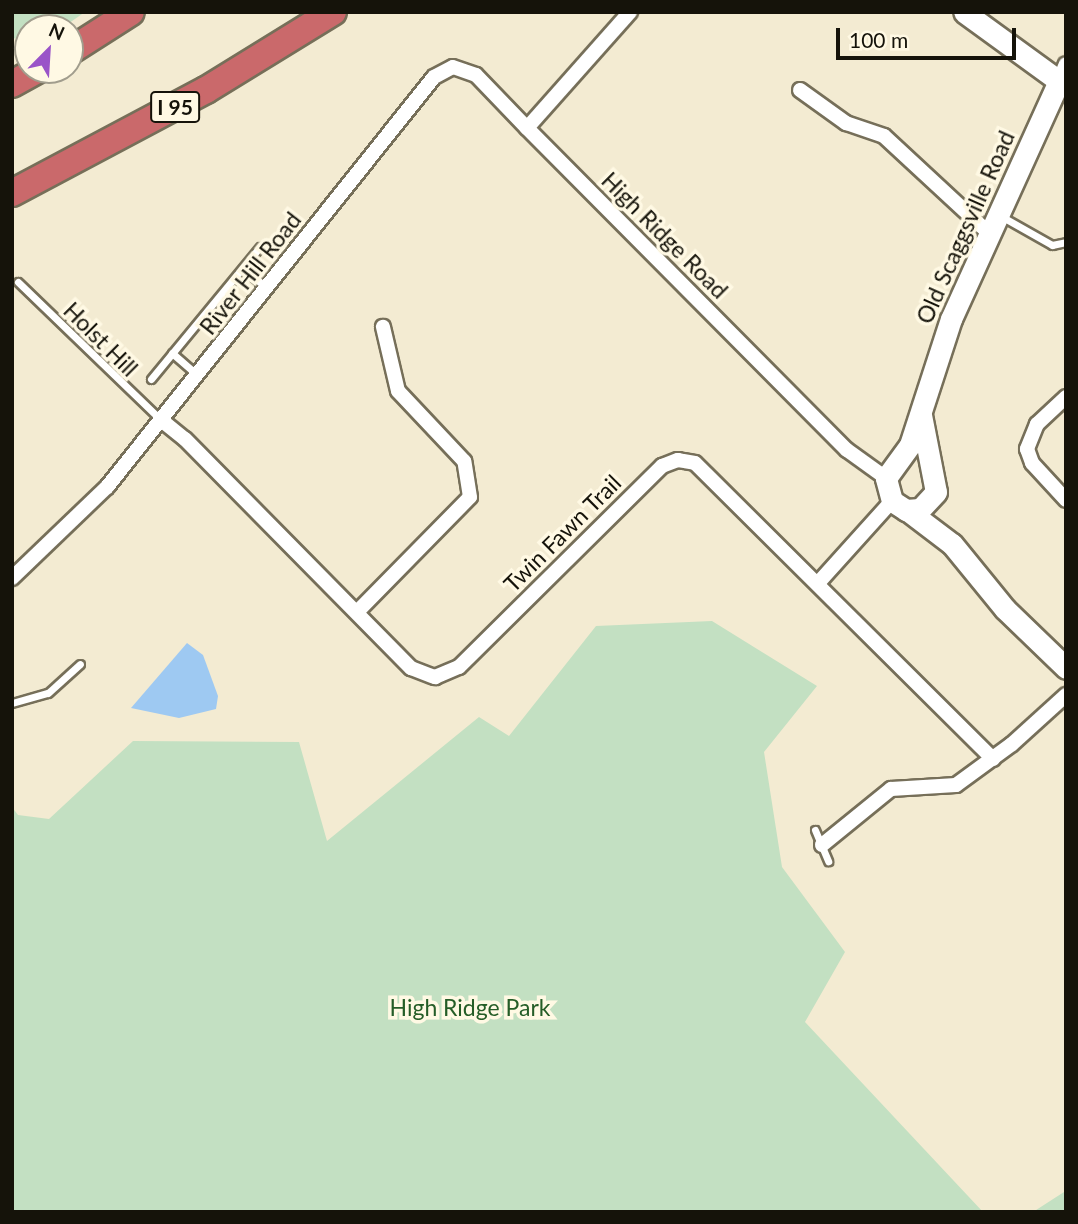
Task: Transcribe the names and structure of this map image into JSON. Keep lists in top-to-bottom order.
{
  "streets": {
    "highway": ["I 95"],
    "street": [
      "Old Scaggsville Road",
      "High Ridge Road",
      "River Hill Road",
      "Twin Fawn Trail"
    ],
    "lane": ["Holst Hill"]
  },
  "crossings": [
    ["Old Scaggsville Road", "High Ridge Road"],
    ["High Ridge Road", "River Hill Road"],
    ["River Hill Road", "Holst Hill"],
    ["River Hill Road", "Twin Fawn Trail"],
    ["Holst Hill", "Twin Fawn Trail"]
  ],
  "parks": ["High Ridge Park"],
  "scale_bar": "100 m",
  "north": "top right"
}
